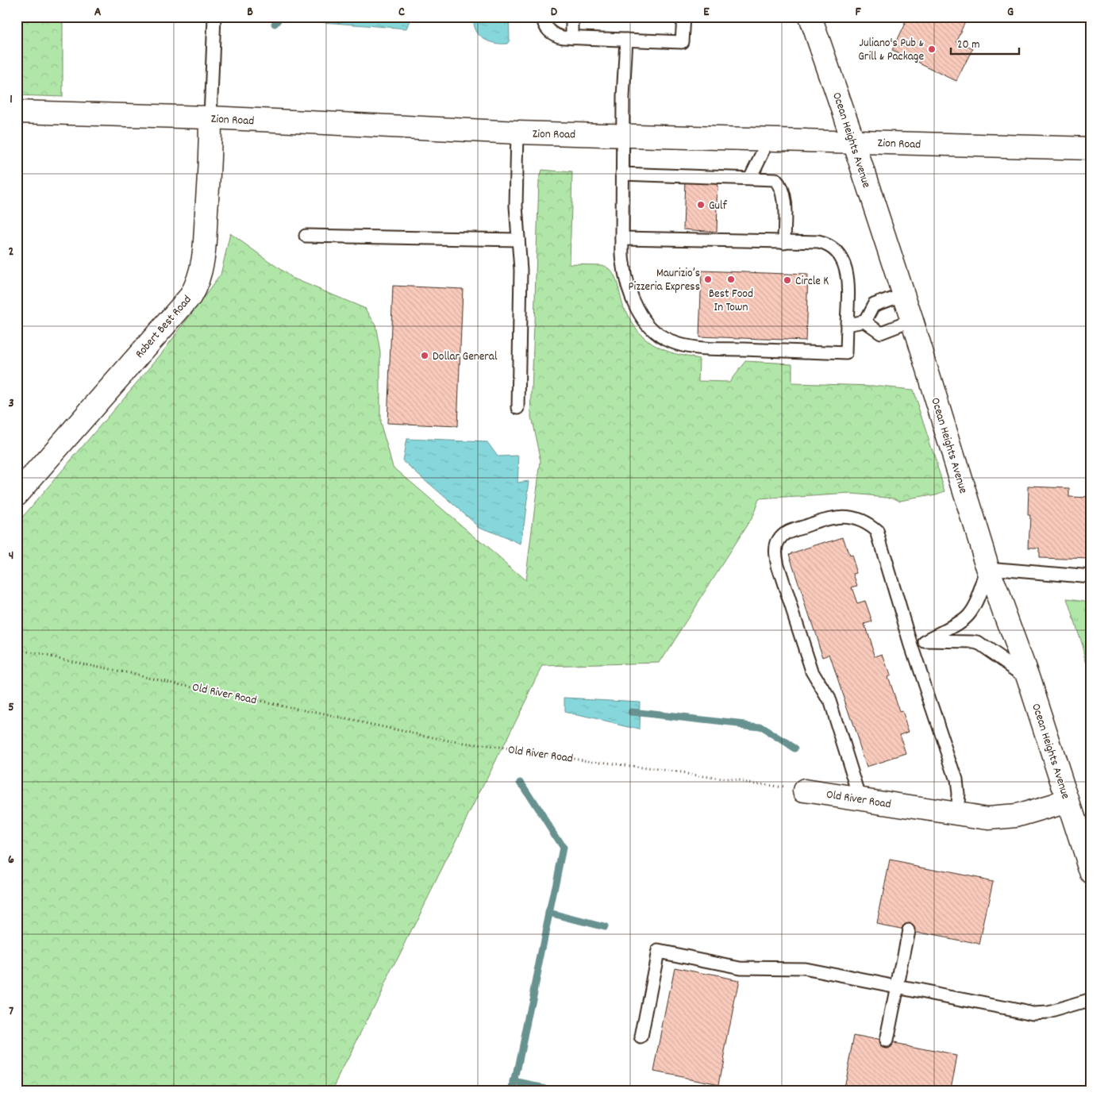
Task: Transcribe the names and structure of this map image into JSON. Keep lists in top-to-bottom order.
{
  "streets": {
    "street": [
      "Zion Road",
      "Ocean Heights Avenue",
      "Robert Best Road",
      "Old River Road"
    ]
  },
  "crossings": [
    ["Zion Road", "Ocean Heights Avenue"],
    ["Zion Road", "Robert Best Road"],
    ["Ocean Heights Avenue", "Old River Road"]
  ],
  "places": [
    "Juliano's Pub & Grill & Package",
    "Gulf",
    "Maurizio’s Pizzeria Express",
    "Best Food In Town",
    "Circle K",
    "Dollar General"
  ],
  "scale_bar": "20 m",
  "grid": {
    "columns": [
      "A",
      "B",
      "C",
      "D",
      "E",
      "F",
      "G"
    ],
    "rows": [
      "1",
      "2",
      "3",
      "4",
      "5",
      "6",
      "7"
    ]
  }
}
